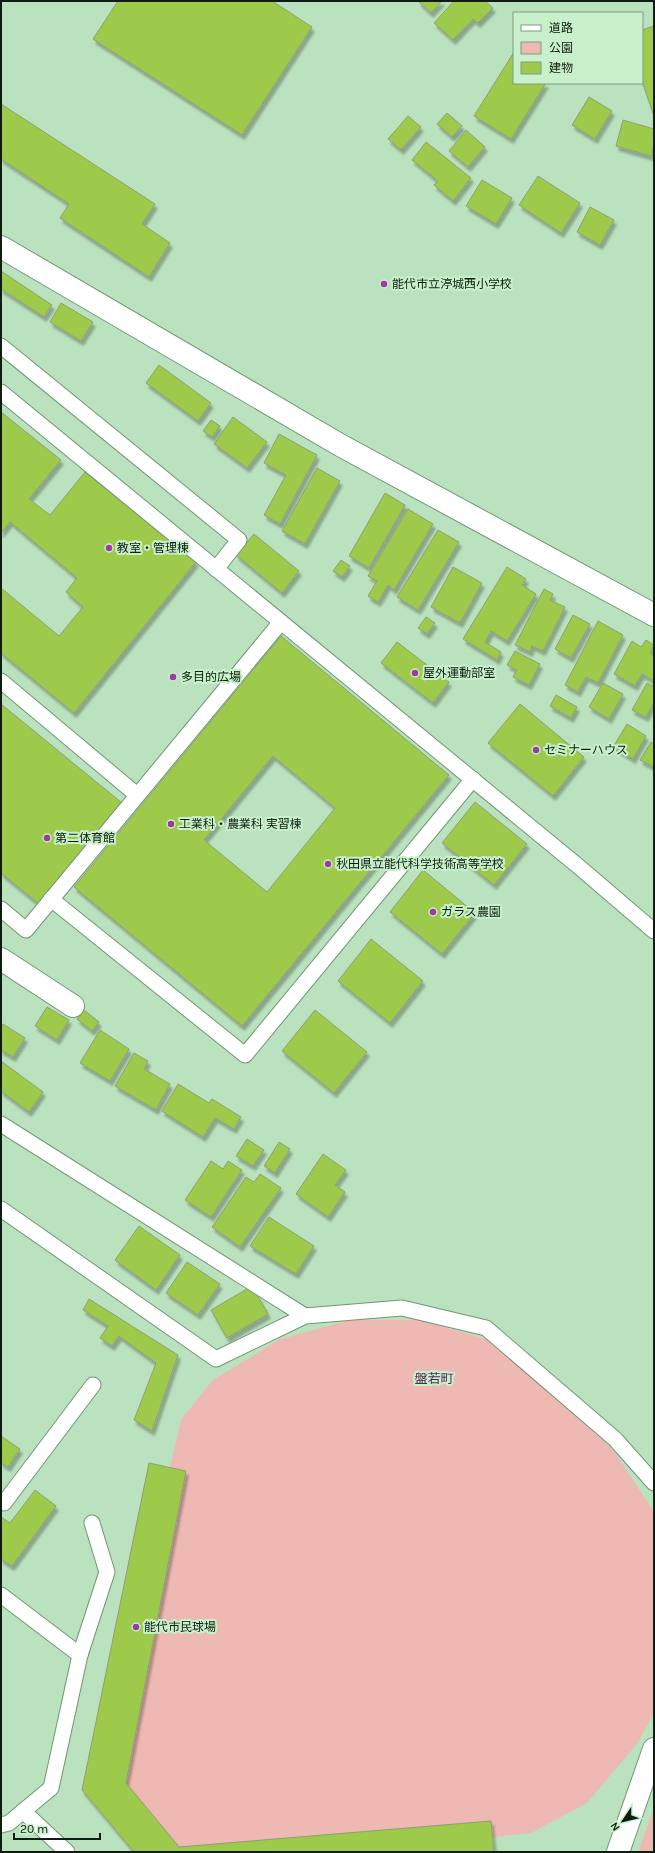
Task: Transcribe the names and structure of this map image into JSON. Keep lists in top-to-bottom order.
{
  "districts": ["盤若町"],
  "places": [
    "能代市立渟城西小学校",
    "教室・管理棟",
    "屋外運動部室",
    "多目的広場",
    "セミナーハウス",
    "工業科・農業科 実習棟",
    "第二体育館",
    "秋田県立能代科学技術高等学校",
    "ガラス農園",
    "能代市民球場"
  ],
  "legend": ["道路", "公園", "建物"],
  "scale_bar": "20 m",
  "north": "bottom left"
}
